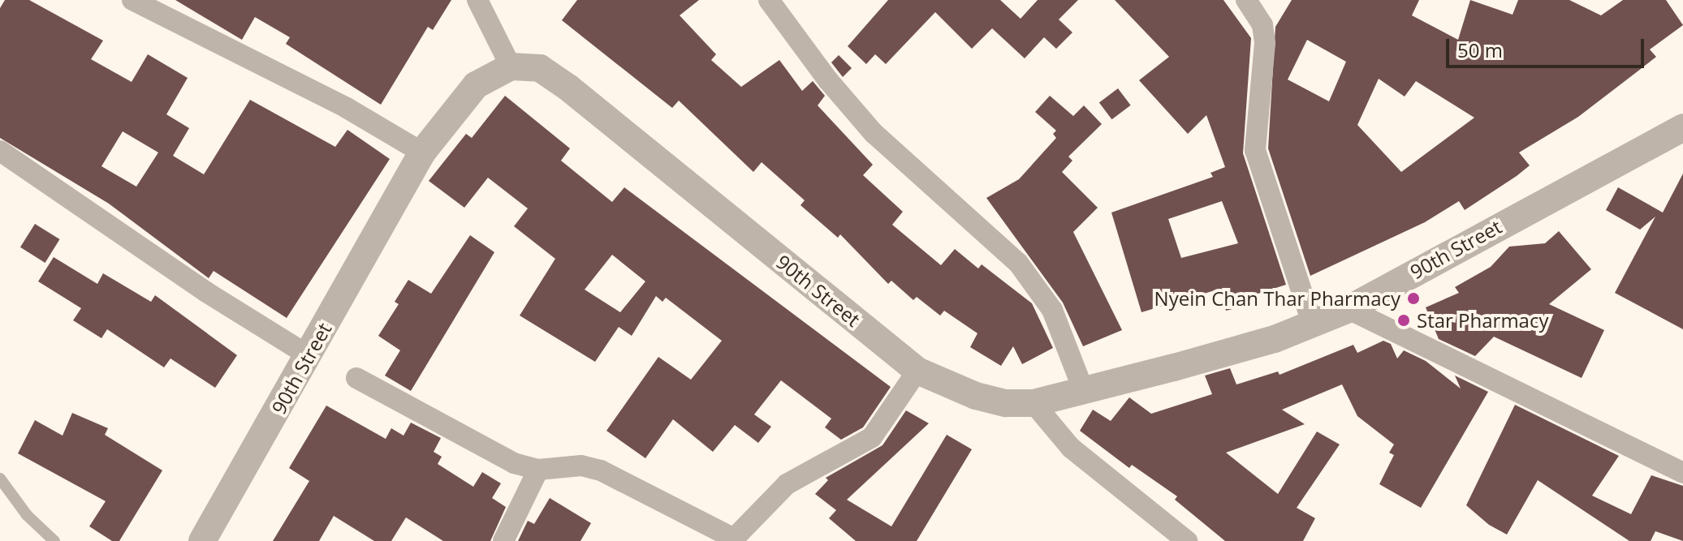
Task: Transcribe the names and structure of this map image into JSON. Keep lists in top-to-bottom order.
{
  "streets": {
    "street": ["90th Street"]
  },
  "places": ["Nyein Chan Thar Pharmacy", "Star Pharmacy"],
  "scale_bar": "50 m"
}
